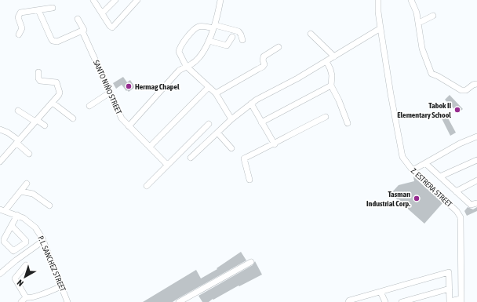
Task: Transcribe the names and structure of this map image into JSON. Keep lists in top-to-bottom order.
{
  "streets": {
    "street": ["SANTO NIÑO STREET", "Z. ESTRERA STREET", "P. L. SANCHEZ STREET"]
  },
  "places": ["Hermag Chapel", "Tabok II Elementary School", "Tasman Industrial Corp."],
  "north": "bottom left"
}
